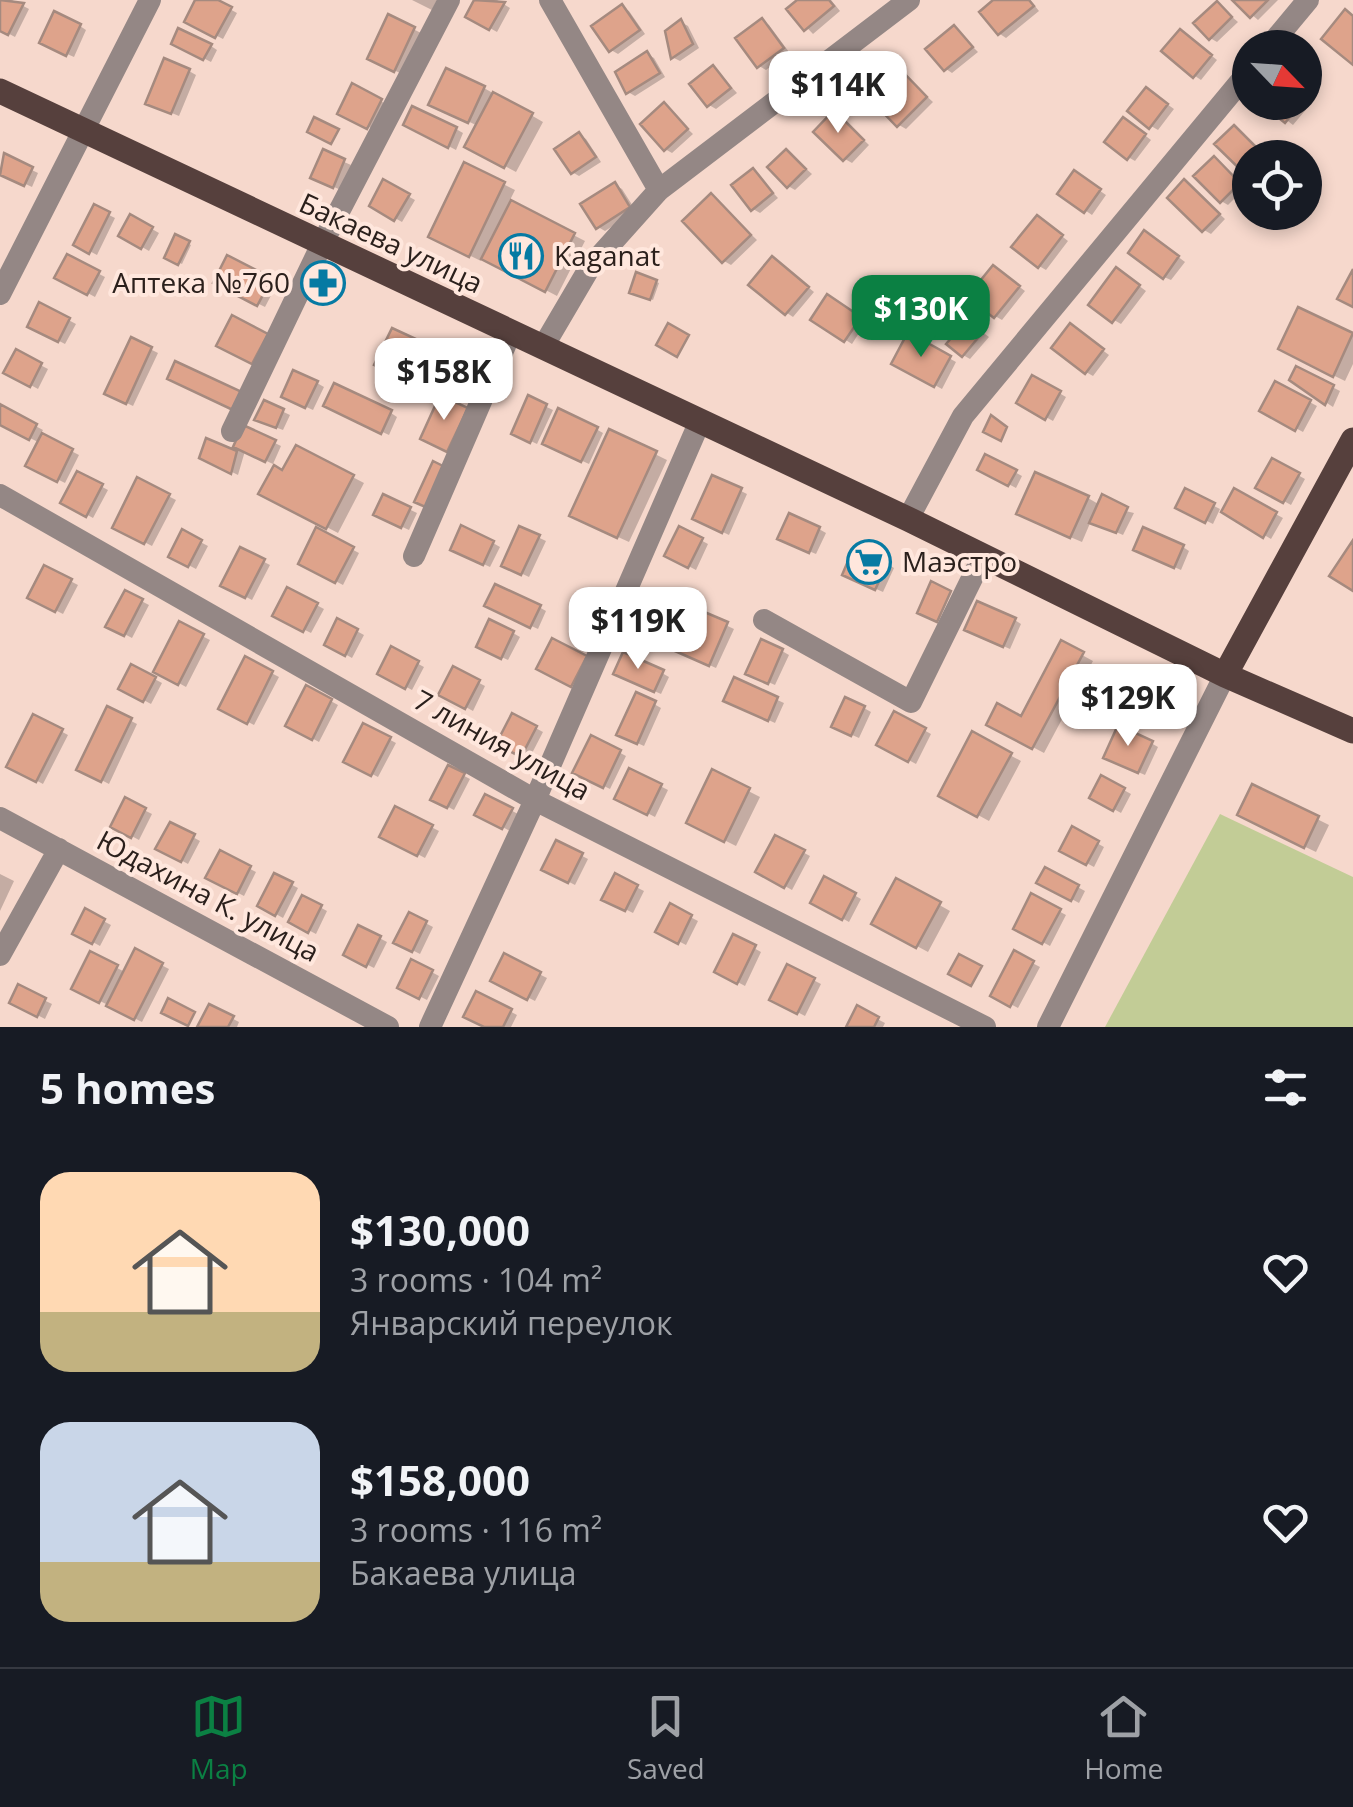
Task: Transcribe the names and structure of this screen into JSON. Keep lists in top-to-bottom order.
{
  "streets": {
    "main road": ["Бакаева улица"],
    "street": ["7 линия улица", "Юдахина К. улица"]
  },
  "places": {
    "restaurant": ["Kaganat"],
    "pharmacy": ["Аптека №760"],
    "supermarket": ["Маэстро"]
  },
  "north": "bottom right",
  "page": {
    "price": [
      "$114K",
      "$130K",
      "$158K",
      "$119K",
      "$129K"
    ],
    "heading": "5 homes",
    "list": [
      {
        "name": "$130,000",
        "note": "3 rooms · 104 m² · Январский переулок"
      },
      {
        "name": "$158,000",
        "note": "3 rooms · 116 m² · Бакаева улица"
      }
    ],
    "tabs": ["Map", "Saved", "Home"]
  }
}
